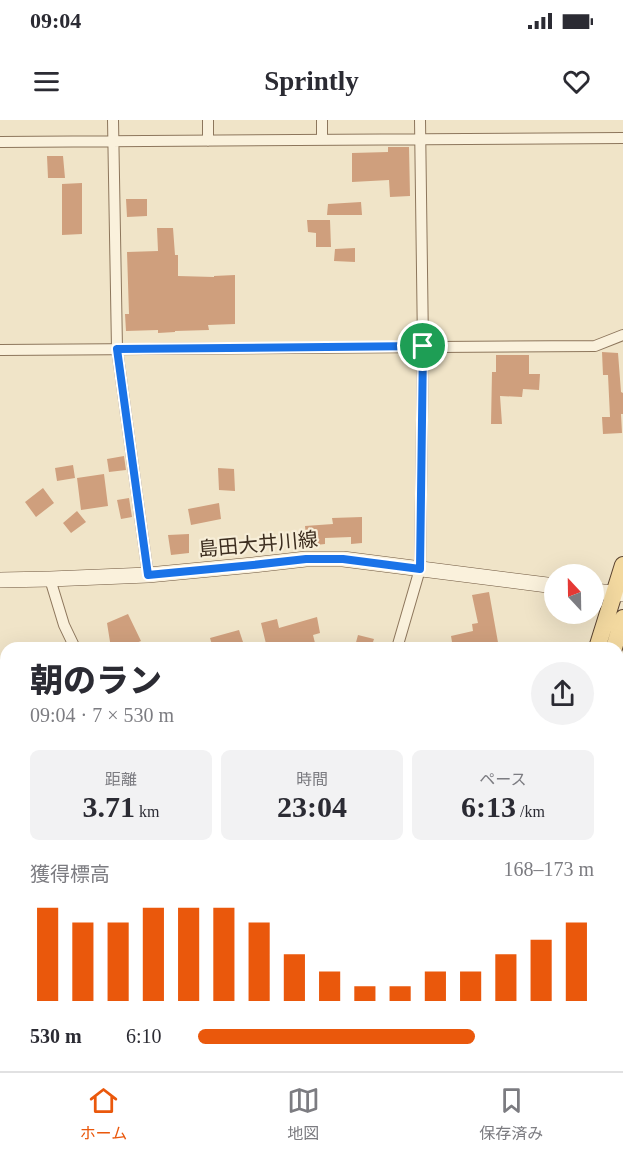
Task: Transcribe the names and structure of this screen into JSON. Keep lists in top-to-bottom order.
{
  "streets": {
    "main road": ["島田大井川線"]
  },
  "north": "top",
  "page": {
    "status": "09:04",
    "header": "Sprintly",
    "heading": ["朝のラン", "09:04 · 7 × 530 m"],
    "stats": [
      ["距離", "3.71 km"],
      ["時間", "23:04"],
      ["ペース", "6:13 /km"]
    ],
    "chart": ["獲得標高", "168–173 m"],
    "list": [
      {
        "name": "530 m",
        "note": "6:10"
      }
    ],
    "tabs": ["ホーム", "地図", "保存済み"]
  }
}
